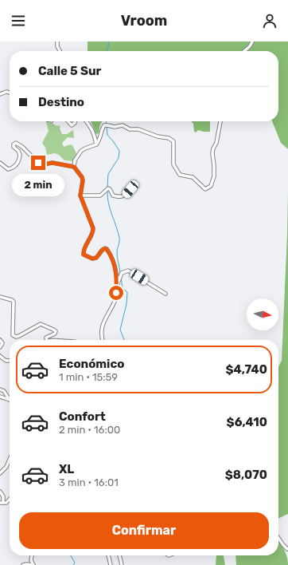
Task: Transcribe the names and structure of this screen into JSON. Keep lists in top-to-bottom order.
{
  "north": "right",
  "page": {
    "header": "Vroom",
    "banner": ["Calle 5 Sur", "Destino"],
    "bubble": "2 min",
    "list": [
      {
        "name": "Económico",
        "note": "1 min · 15:59",
        "value": "$4,740"
      },
      {
        "name": "Confort",
        "note": "2 min · 16:00",
        "value": "$6,410"
      },
      {
        "name": "XL",
        "note": "3 min · 16:01",
        "value": "$8,070"
      }
    ],
    "buttons": "Confirmar"
  }
}
